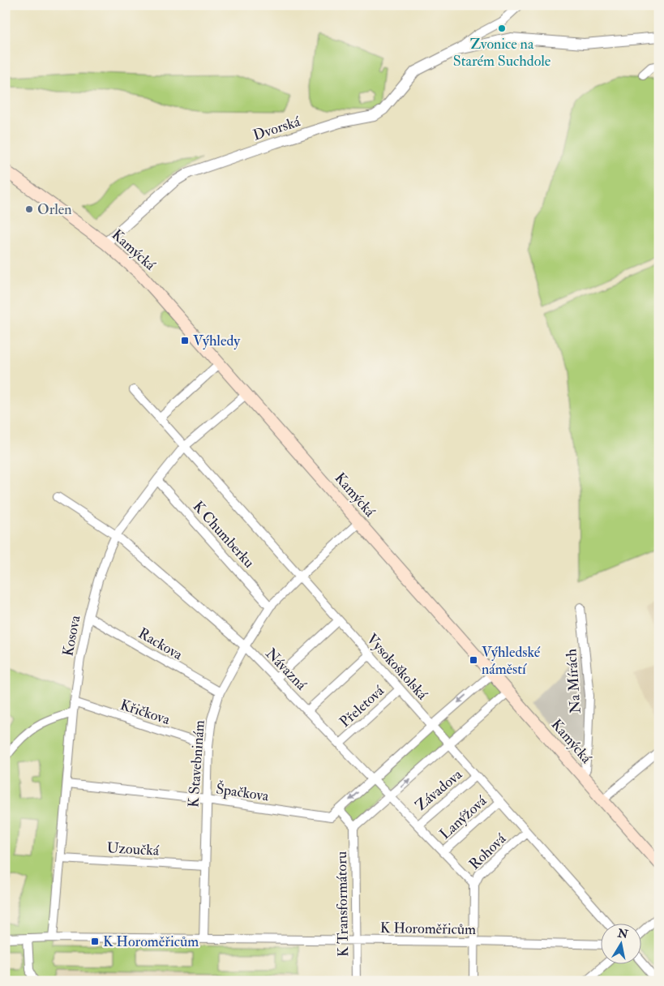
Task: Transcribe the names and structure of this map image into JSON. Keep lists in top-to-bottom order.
{
  "streets": {
    "main road": ["Kamýcká"],
    "street": [
      "Dvorská",
      "K Chumberku",
      "Kosova",
      "Rackova",
      "Vysokoškolská",
      "Návazná",
      "Na Mírách",
      "Přeletová",
      "Křičkova",
      "K Stavebninám",
      "Závadova",
      "Špačkova",
      "Lanýžová",
      "Uzoučká",
      "Rohová",
      "K Transformátoru",
      "K Horoměřicům"
    ]
  },
  "crossings": [
    ["Dvorská", "Kamýcká"],
    ["Kamýcká", "Kosova"],
    ["Kamýcká", "Na Mírách"],
    ["Kamýcká", "K Stavebninám"],
    ["K Chumberku", "Kosova"],
    ["K Chumberku", "K Stavebninám"],
    ["Kosova", "Rackova"],
    ["Kosova", "Vysokoškolská"],
    ["Kosova", "Návazná"],
    ["Kosova", "Křičkova"],
    ["Kosova", "Špačkova"],
    ["Kosova", "Uzoučká"],
    ["Kosova", "K Horoměřicům"],
    ["Rackova", "K Stavebninám"],
    ["Vysokoškolská", "Přeletová"],
    ["Vysokoškolská", "K Stavebninám"],
    ["Vysokoškolská", "Závadova"],
    ["Vysokoškolská", "Lanýžová"],
    ["Vysokoškolská", "Rohová"],
    ["Návazná", "Přeletová"],
    ["Návazná", "K Stavebninám"],
    ["Návazná", "Závadova"],
    ["Návazná", "Lanýžová"],
    ["Návazná", "Rohová"],
    ["Křičkova", "K Stavebninám"],
    ["K Stavebninám", "Špačkova"],
    ["K Stavebninám", "Uzoučká"],
    ["K Stavebninám", "K Horoměřicům"],
    ["Rohová", "K Horoměřicům"],
    ["K Transformátoru", "K Horoměřicům"]
  ],
  "places": {
    "other": ["Zvonice na Starém Suchdole", "Orlen"],
    "transit": ["Výhledy", "Výhledské náměstí", "K Horoměřicům"]
  },
  "north": "top"
}
